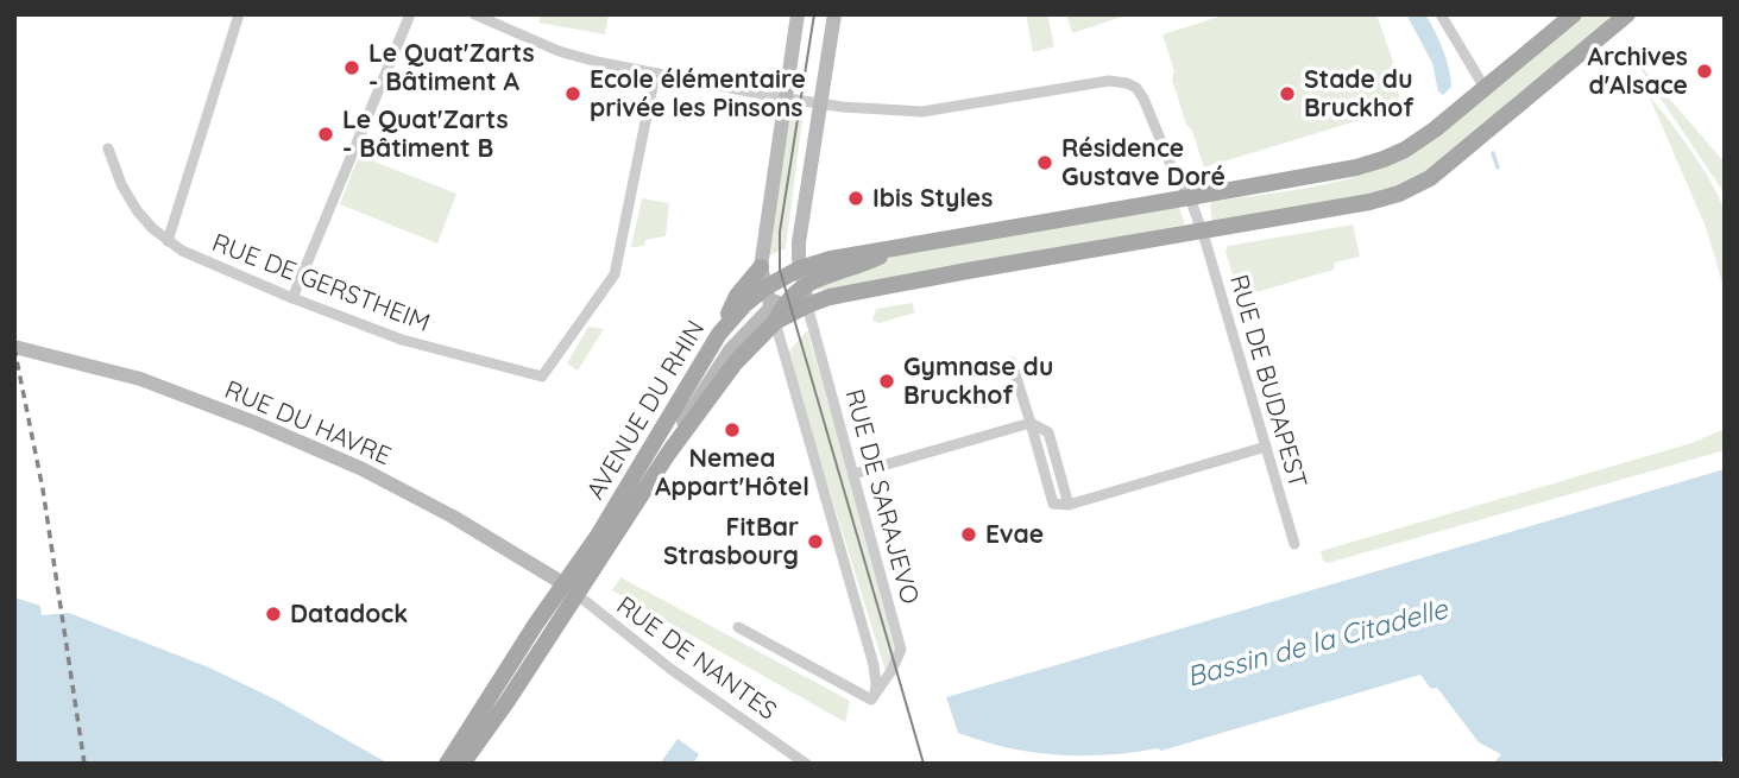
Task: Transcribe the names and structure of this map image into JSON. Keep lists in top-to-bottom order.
{
  "streets": {
    "main road": ["AVENUE DU RHIN", "RUE DU HAVRE"],
    "street": [
      "RUE DE GERSTHEIM",
      "RUE DE BUDAPEST",
      "RUE DE SARAJEVO",
      "RUE DE NANTES"
    ]
  },
  "crossings": [
    ["RUE DE BUDAPEST", "AVENUE DU RHIN"],
    ["AVENUE DU RHIN", "RUE DU HAVRE"],
    ["AVENUE DU RHIN", "RUE DE SARAJEVO"],
    ["AVENUE DU RHIN", "RUE DE NANTES"],
    ["RUE DU HAVRE", "RUE DE NANTES"]
  ],
  "water": ["Bassin de la Citadelle"],
  "places": [
    "Le Quat'Zarts - Bâtiment A",
    "Archives d'Alsace",
    "Ecole élémentaire privée les Pinsons",
    "Stade du Bruckhof",
    "Le Quat'Zarts - Bâtiment B",
    "Résidence Gustave Doré",
    "Ibis Styles",
    "Gymnase du Bruckhof",
    "Nemea Appart'Hôtel",
    "Evae",
    "FitBar Strasbourg",
    "Datadock"
  ]
}
